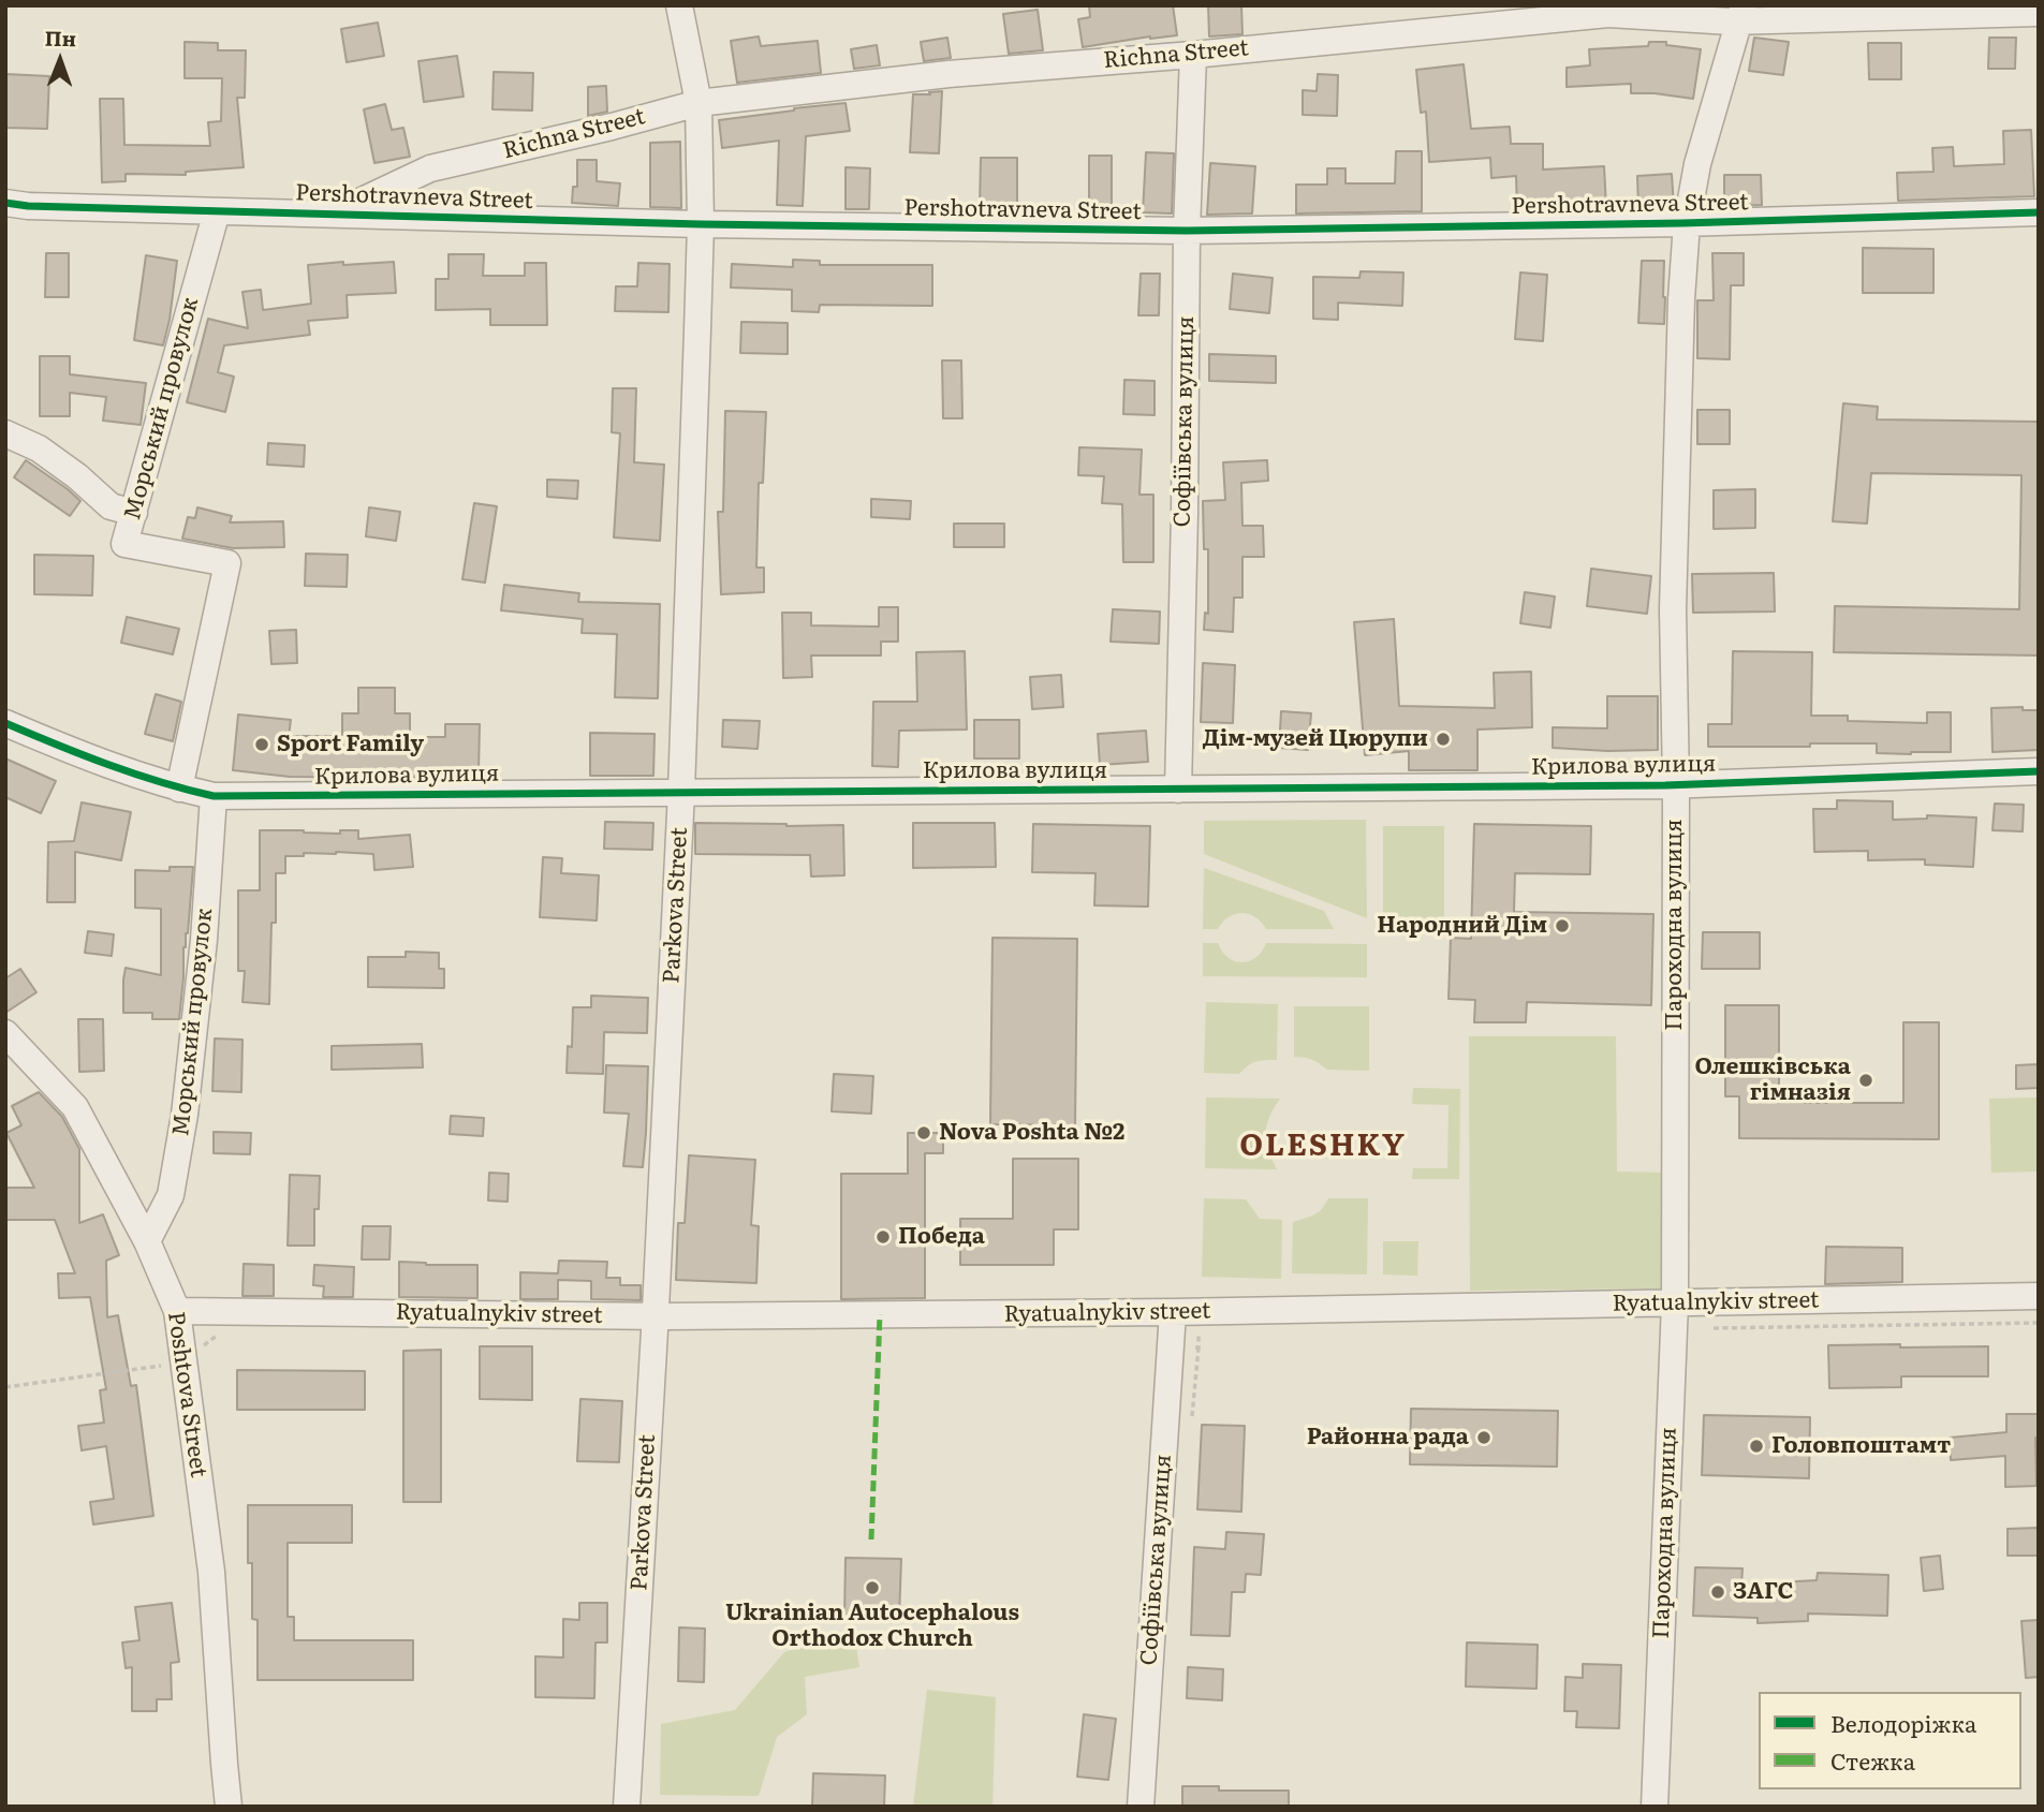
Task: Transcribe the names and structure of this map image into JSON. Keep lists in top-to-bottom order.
{
  "streets": {
    "street": [
      "Richna Street",
      "Pershotravneva Street",
      "Морський провулок",
      "Софіївська вулиця",
      "Крилова вулиця",
      "Parkova Street",
      "Пароходна вулиця",
      "Ryatualnykiv street",
      "Poshtova Street"
    ]
  },
  "crossings": [
    ["Richna Street", "Pershotravneva Street"],
    ["Richna Street", "Софіївська вулиця"],
    ["Richna Street", "Parkova Street"],
    ["Richna Street", "Пароходна вулиця"],
    ["Pershotravneva Street", "Морський провулок"],
    ["Pershotravneva Street", "Софіївська вулиця"],
    ["Pershotravneva Street", "Parkova Street"],
    ["Pershotravneva Street", "Пароходна вулиця"],
    ["Морський провулок", "Крилова вулиця"],
    ["Морський провулок", "Poshtova Street"],
    ["Софіївська вулиця", "Крилова вулиця"],
    ["Софіївська вулиця", "Ryatualnykiv street"],
    ["Крилова вулиця", "Parkova Street"],
    ["Крилова вулиця", "Пароходна вулиця"],
    ["Parkova Street", "Ryatualnykiv street"],
    ["Пароходна вулиця", "Ryatualnykiv street"],
    ["Ryatualnykiv street", "Poshtova Street"]
  ],
  "districts": ["OLESHKY"],
  "places": [
    "Дім-музей Цюрупи",
    "Sport Family",
    "Народний Дім",
    "Олешківська гімназія",
    "Nova Poshta №2",
    "Победа",
    "Районна рада",
    "Головпоштамт",
    "Ukrainian Autocephalous Orthodox Church",
    "ЗАГС"
  ],
  "legend": ["Велодоріжка", "Стежка"],
  "north": "top"
}
